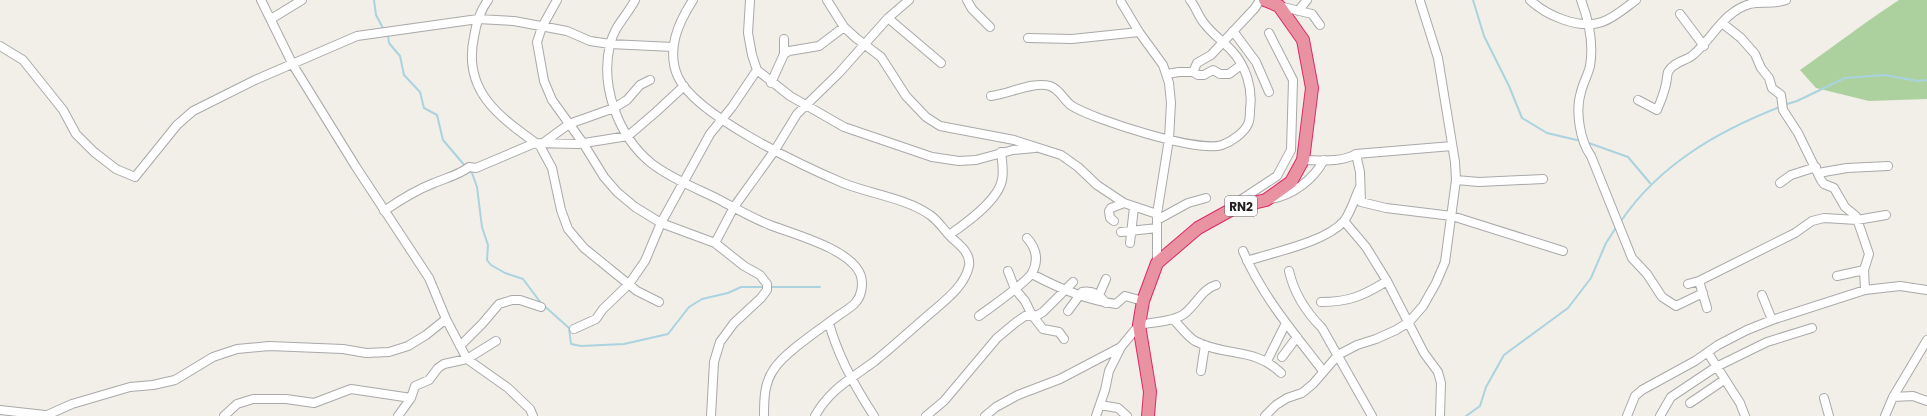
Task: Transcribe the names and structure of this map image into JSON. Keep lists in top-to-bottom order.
{
  "streets": {
    "highway": ["RN2"]
  }
}
